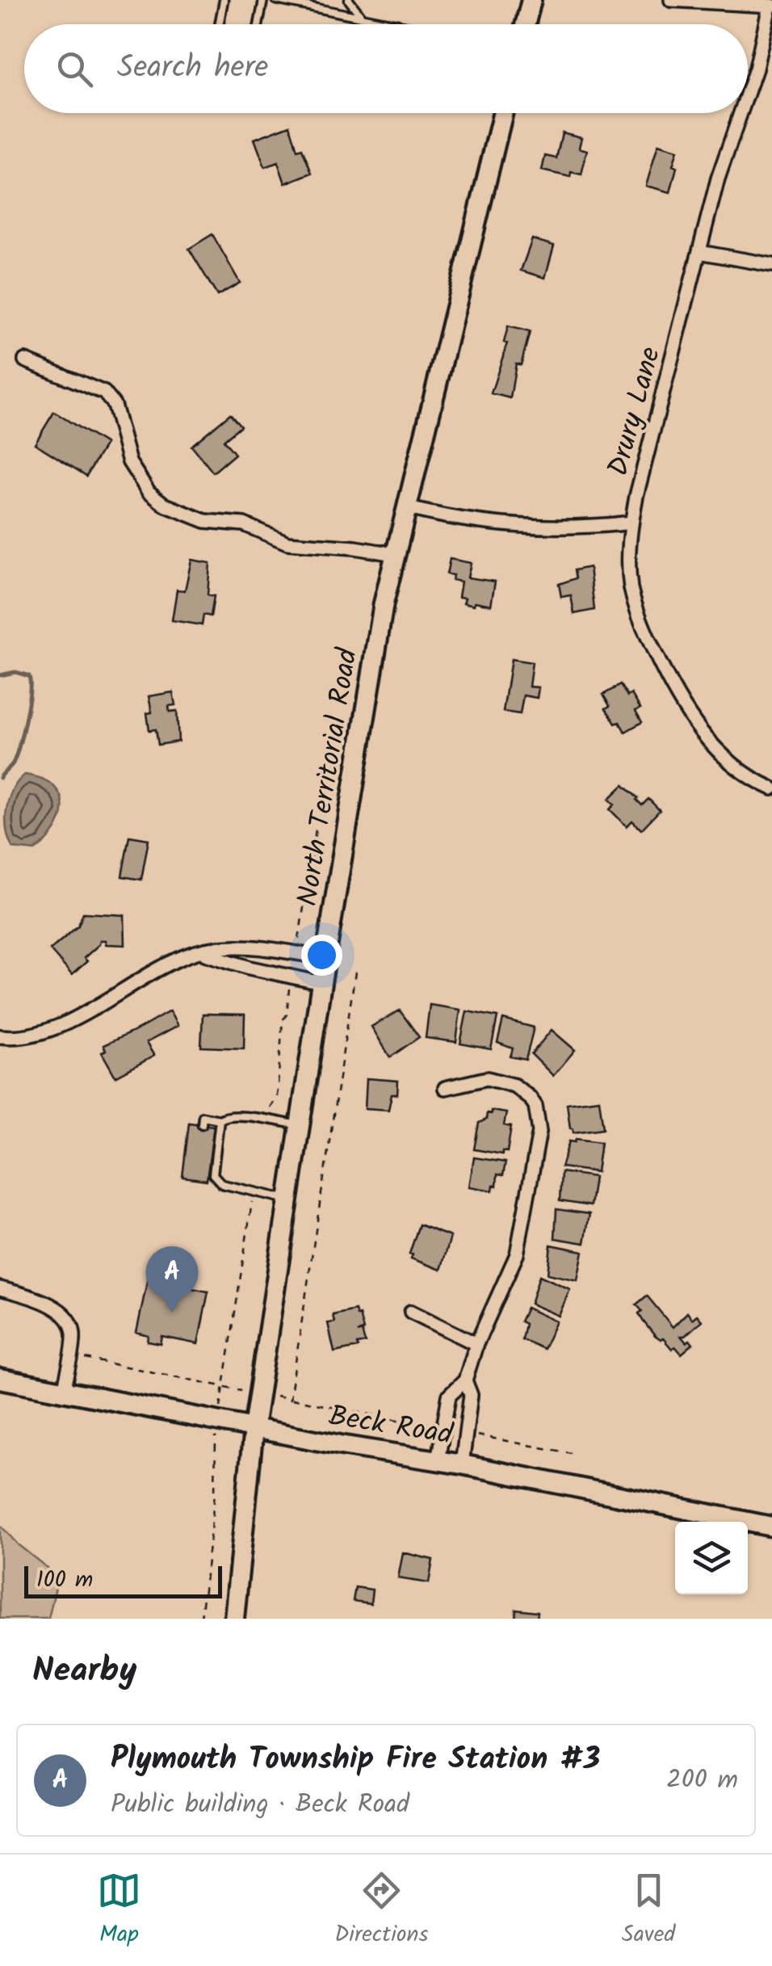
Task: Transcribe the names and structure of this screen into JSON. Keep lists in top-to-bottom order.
{
  "streets": {
    "main road": ["North Territorial Road", "Beck Road"],
    "street": ["Drury Lane"]
  },
  "crossings": [
    ["North Territorial Road", "Beck Road"]
  ],
  "scale_bar": "100 m",
  "page": {
    "search": "Search here",
    "pins": "A",
    "scale": "100 m",
    "heading": "Nearby",
    "list": [
      {
        "mark": "A",
        "name": "Plymouth Township Fire Station #3",
        "note": "Public building · Beck Road",
        "value": "200 m"
      }
    ],
    "nav": ["Map", "Directions", "Saved"]
  }
}
